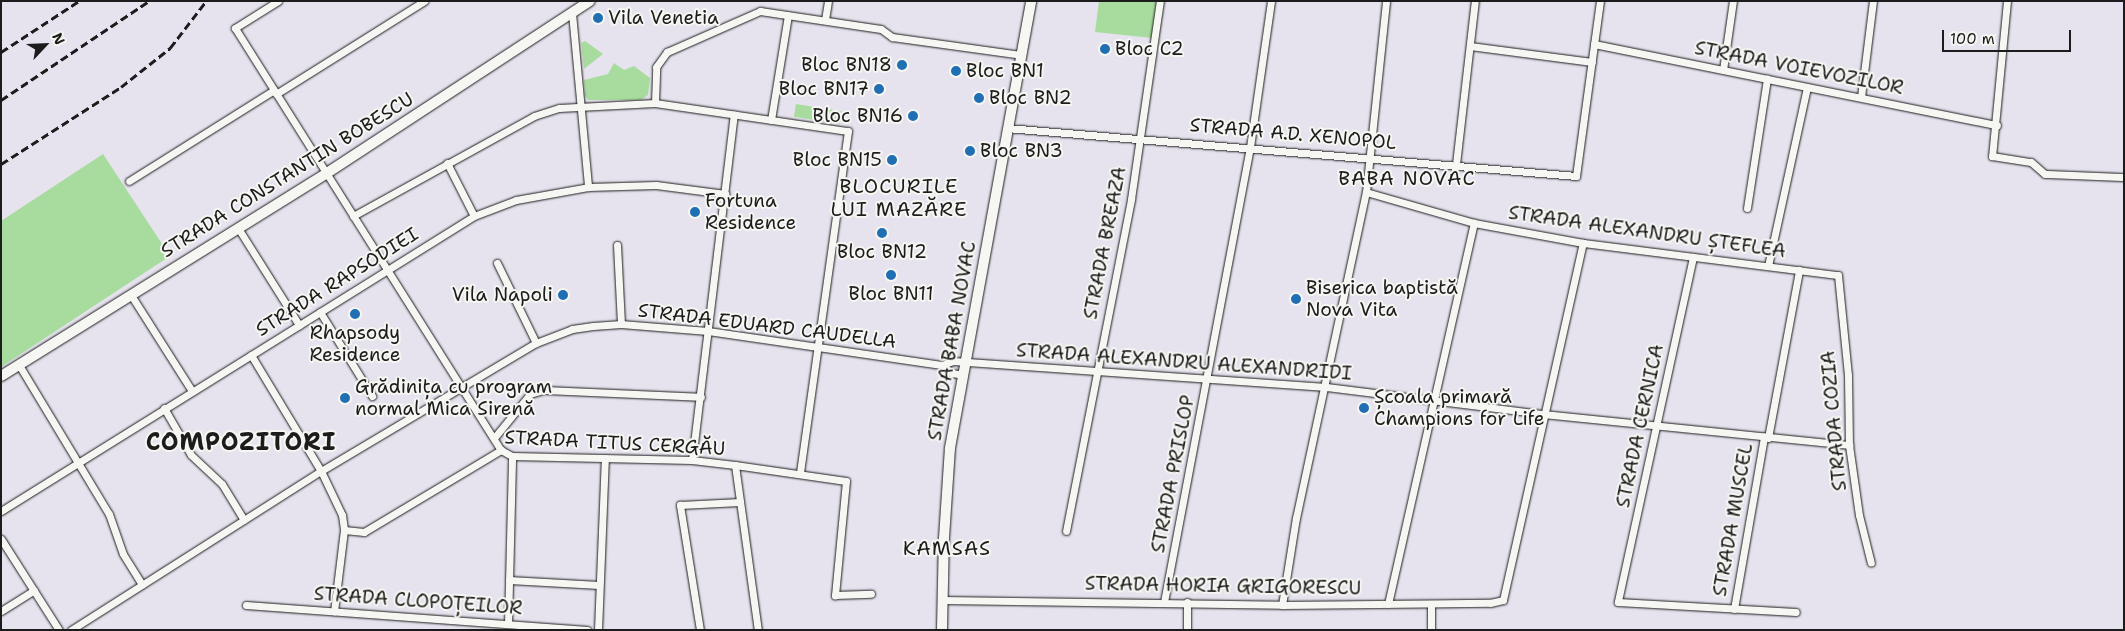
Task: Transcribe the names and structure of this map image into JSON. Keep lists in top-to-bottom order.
{
  "streets": {
    "street": [
      "STRADA VOIEVOZILOR",
      "STRADA A.D. XENOPOL",
      "STRADA CONSTANTIN BOBESCU",
      "STRADA ALEXANDRU ȘTEFLEA",
      "STRADA BREAZA",
      "STRADA RAPSODIEI",
      "STRADA EDUARD CAUDELLA",
      "STRADA BABA NOVAC",
      "STRADA ALEXANDRU ALEXANDRIDI",
      "STRADA COZIA",
      "STRADA CERNICA",
      "STRADA TITUS CERGĂU",
      "STRADA PRISLOP",
      "STRADA MUSCEL",
      "STRADA HORIA GRIGORESCU",
      "STRADA CLOPOȚEILOR"
    ]
  },
  "crossings": [
    ["STRADA A.D. XENOPOL", "STRADA BREAZA"],
    ["STRADA A.D. XENOPOL", "STRADA BABA NOVAC"],
    ["STRADA A.D. XENOPOL", "STRADA PRISLOP"],
    ["STRADA ALEXANDRU ȘTEFLEA", "STRADA COZIA"],
    ["STRADA ALEXANDRU ȘTEFLEA", "STRADA CERNICA"],
    ["STRADA ALEXANDRU ȘTEFLEA", "STRADA MUSCEL"],
    ["STRADA BREAZA", "STRADA ALEXANDRU ALEXANDRIDI"],
    ["STRADA EDUARD CAUDELLA", "STRADA BABA NOVAC"],
    ["STRADA EDUARD CAUDELLA", "STRADA ALEXANDRU ALEXANDRIDI"],
    ["STRADA BABA NOVAC", "STRADA ALEXANDRU ALEXANDRIDI"],
    ["STRADA BABA NOVAC", "STRADA HORIA GRIGORESCU"],
    ["STRADA ALEXANDRU ALEXANDRIDI", "STRADA COZIA"],
    ["STRADA ALEXANDRU ALEXANDRIDI", "STRADA CERNICA"],
    ["STRADA ALEXANDRU ALEXANDRIDI", "STRADA PRISLOP"],
    ["STRADA ALEXANDRU ALEXANDRIDI", "STRADA MUSCEL"],
    ["STRADA ALEXANDRU ALEXANDRIDI", "STRADA HORIA GRIGORESCU"],
    ["STRADA CERNICA", "STRADA MUSCEL"],
    ["STRADA PRISLOP", "STRADA HORIA GRIGORESCU"]
  ],
  "districts": [
    "BABA NOVAC",
    "BLOCURILE LUI MAZĂRE",
    "COMPOZITORI",
    "KAMSAS"
  ],
  "places": [
    "Vila Venetia",
    "Bloc C2",
    "Bloc BN18",
    "Bloc BN1",
    "Bloc BN17",
    "Bloc BN2",
    "Bloc BN16",
    "Bloc BN3",
    "Bloc BN15",
    "Fortuna Residence",
    "Bloc BN12",
    "Bloc BN11",
    "Vila Napoli",
    "Biserica baptistă Nova Vita",
    "Rhapsody Residence",
    "Grădinița cu program normal Mica Sirenă",
    "Școala primară Champions for Life"
  ],
  "scale_bar": "100 m",
  "north": "top right"
}
